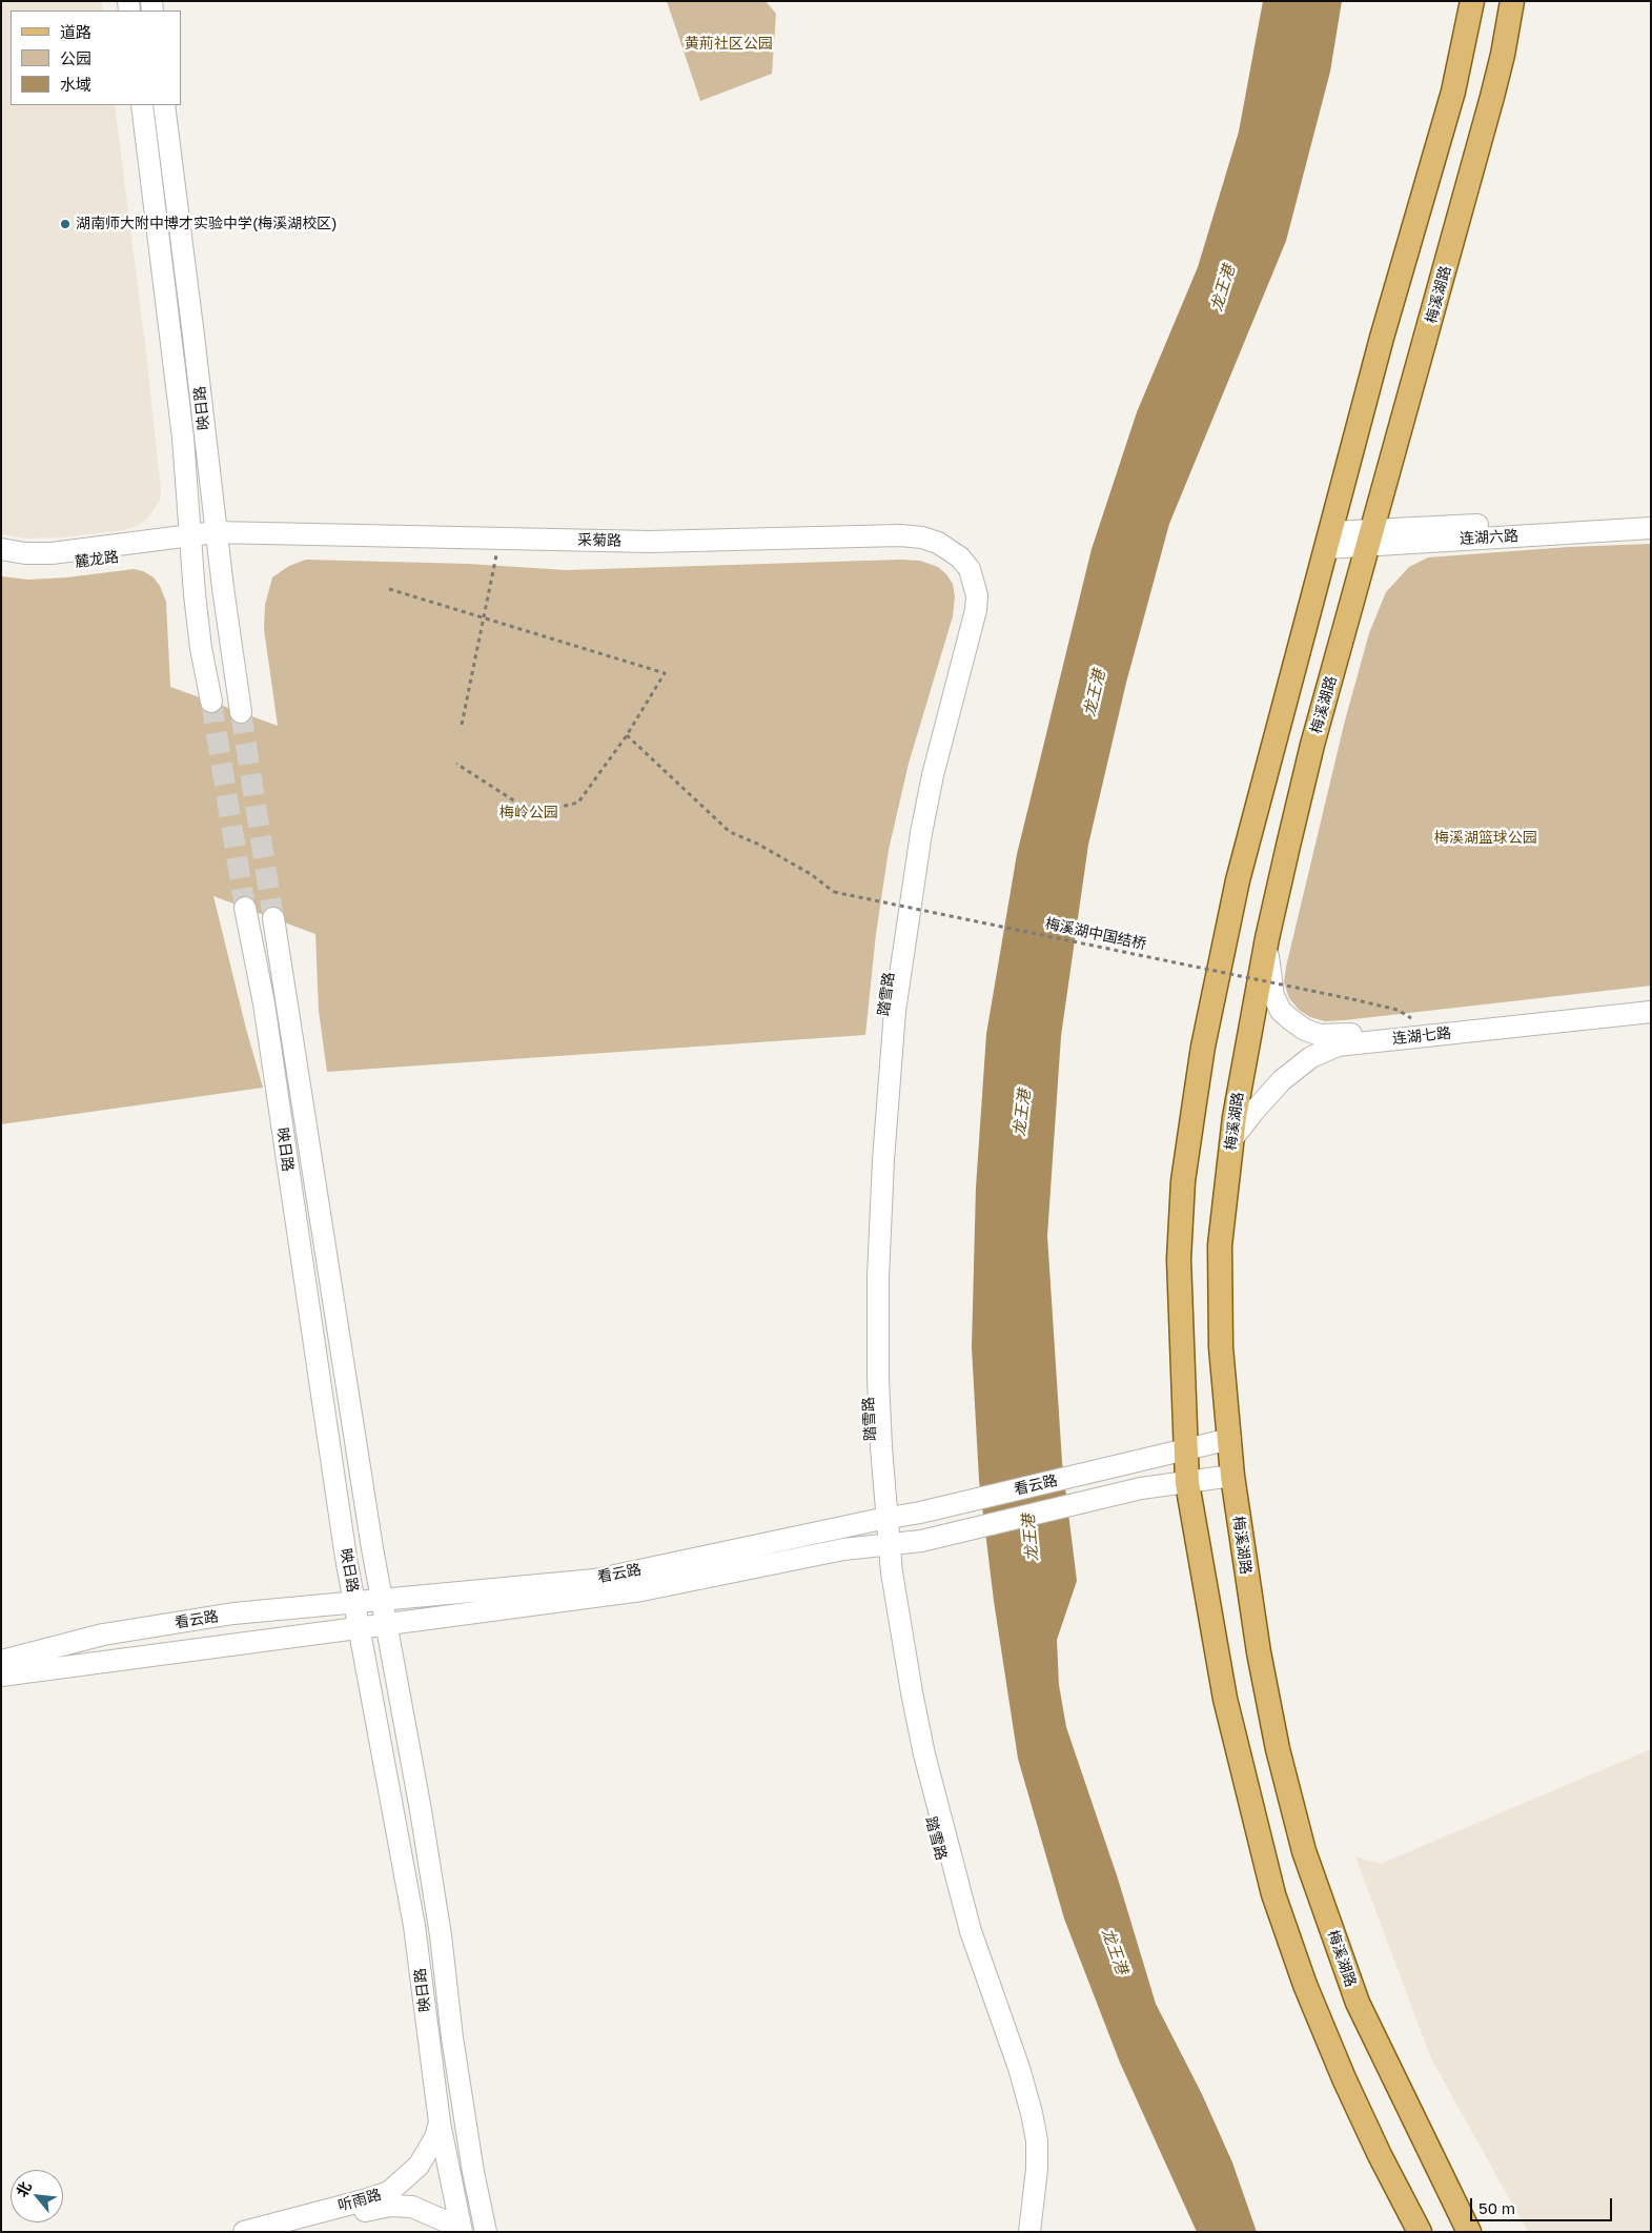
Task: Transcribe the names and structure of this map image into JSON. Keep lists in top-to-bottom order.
{
  "streets": {
    "main road": [
      "梅溪湖路",
      "映日路",
      "连湖六路",
      "采菊路",
      "麓龙路",
      "踏雪路",
      "连湖七路",
      "看云路",
      "听雨路"
    ],
    "path": ["梅溪湖中国结桥"]
  },
  "crossings": [
    ["梅溪湖路", "连湖六路"],
    ["梅溪湖路", "连湖七路"],
    ["梅溪湖路", "看云路"],
    ["映日路", "采菊路"],
    ["映日路", "麓龙路"],
    ["映日路", "看云路"],
    ["映日路", "听雨路"],
    ["采菊路", "麓龙路"],
    ["采菊路", "踏雪路"],
    ["梅溪湖中国结桥", "连湖七路"],
    ["踏雪路", "看云路"]
  ],
  "water": ["龙王港"],
  "parks": ["黄荊社区公园", "梅岭公园", "梅溪湖篮球公园"],
  "places": ["湖南师大附中博才实验中学(梅溪湖校区)"],
  "legend": ["道路", "公园", "水域"],
  "scale_bar": "50 m",
  "north": "top left"
}
